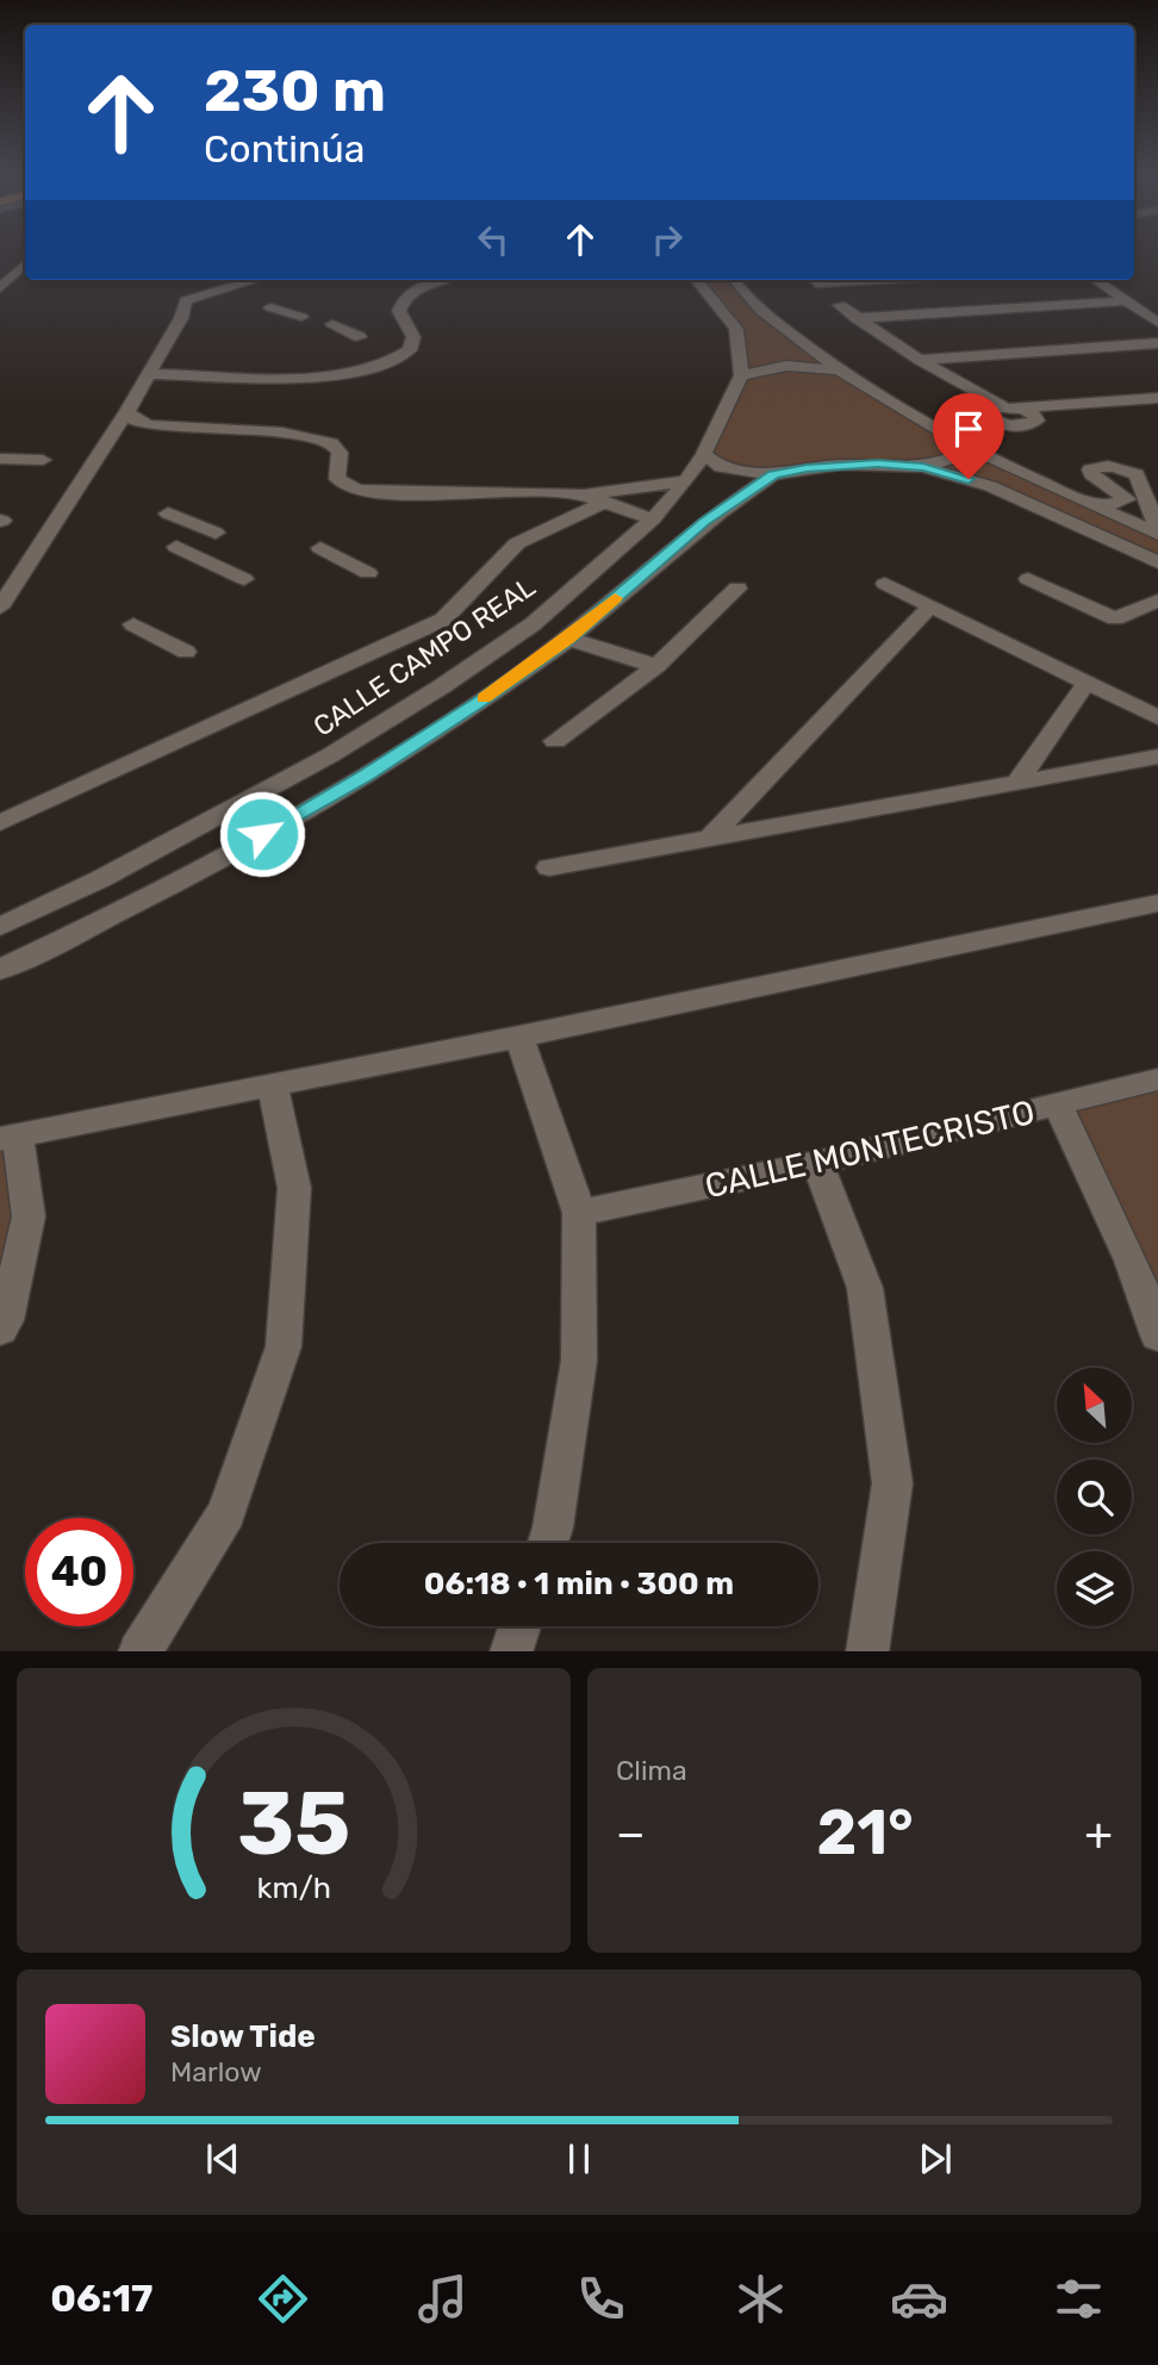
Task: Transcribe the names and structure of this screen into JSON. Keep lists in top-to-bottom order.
{
  "streets": {
    "street": ["CALLE CAMPO REAL", "CALLE MONTECRISTO"]
  },
  "north": "top left",
  "page": {
    "turn": ["230 m", "Continúa"],
    "limit": "40",
    "trip": "06:18 · 1 min · 300 m",
    "tile": "Clima",
    "heat": ["−", "21°", "+"],
    "song": ["Slow Tide", "Marlow"],
    "tabs": "06:17",
    "gauge": ["35", "km/h"]
  }
}
